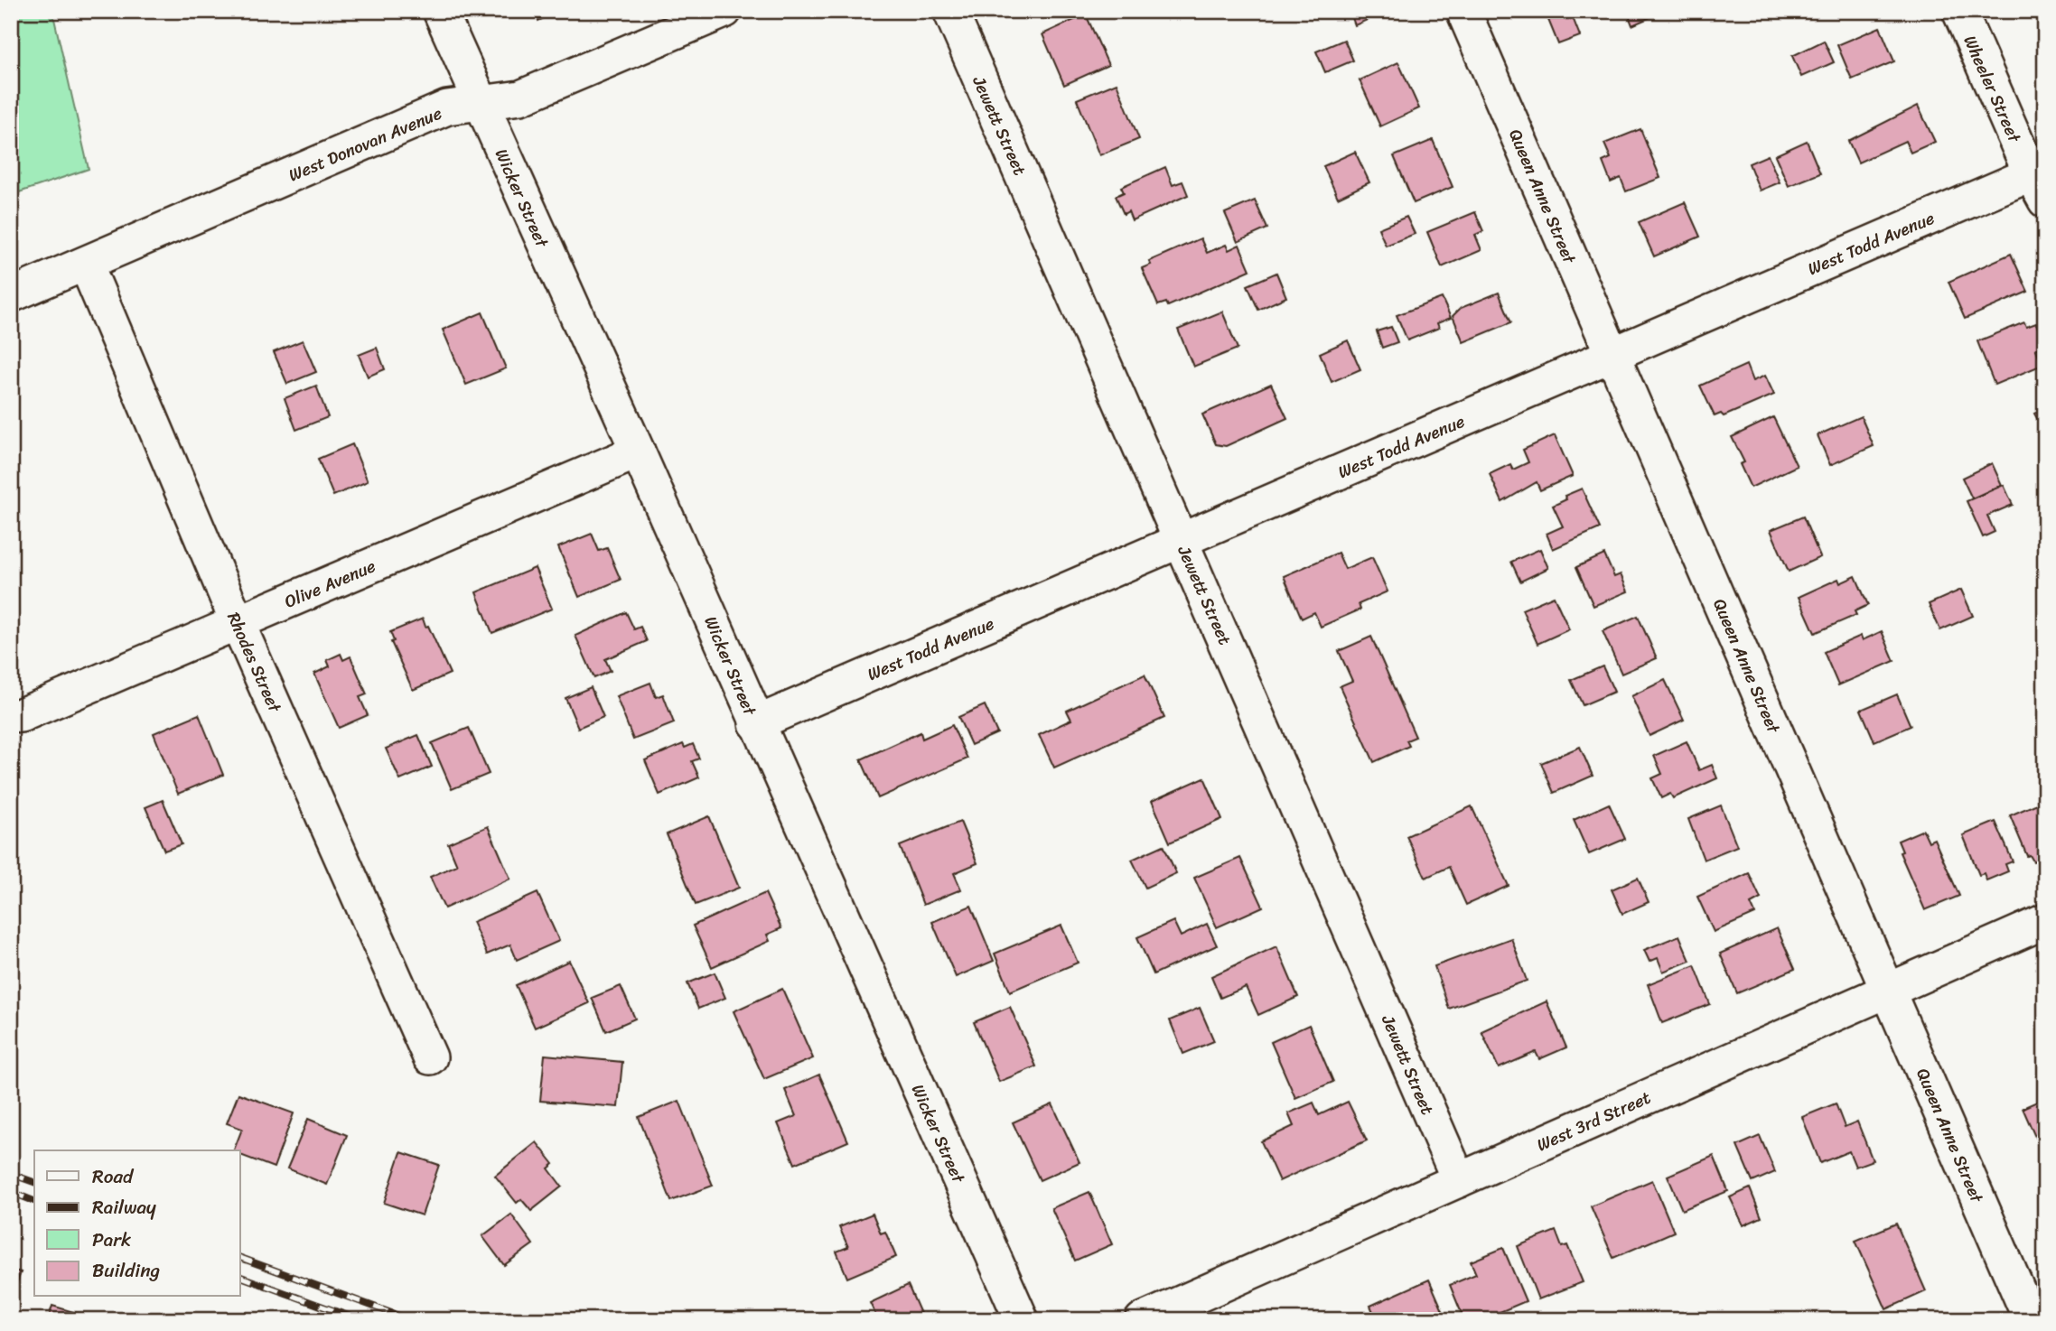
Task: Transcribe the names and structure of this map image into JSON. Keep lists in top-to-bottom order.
{
  "streets": {
    "street": [
      "Wheeler Street",
      "Jewett Street",
      "West Donovan Avenue",
      "Queen Anne Street",
      "Wicker Street",
      "West Todd Avenue",
      "Olive Avenue",
      "Rhodes Street",
      "West 3rd Street"
    ]
  },
  "crossings": [
    ["Wheeler Street", "West Todd Avenue"],
    ["Jewett Street", "West Todd Avenue"],
    ["Jewett Street", "West 3rd Street"],
    ["West Donovan Avenue", "Wicker Street"],
    ["West Donovan Avenue", "Rhodes Street"],
    ["Queen Anne Street", "West Todd Avenue"],
    ["Queen Anne Street", "West 3rd Street"],
    ["Wicker Street", "West Todd Avenue"],
    ["Wicker Street", "Olive Avenue"],
    ["Olive Avenue", "Rhodes Street"]
  ],
  "legend": [
    "Road",
    "Railway",
    "Park",
    "Building"
  ]
}
